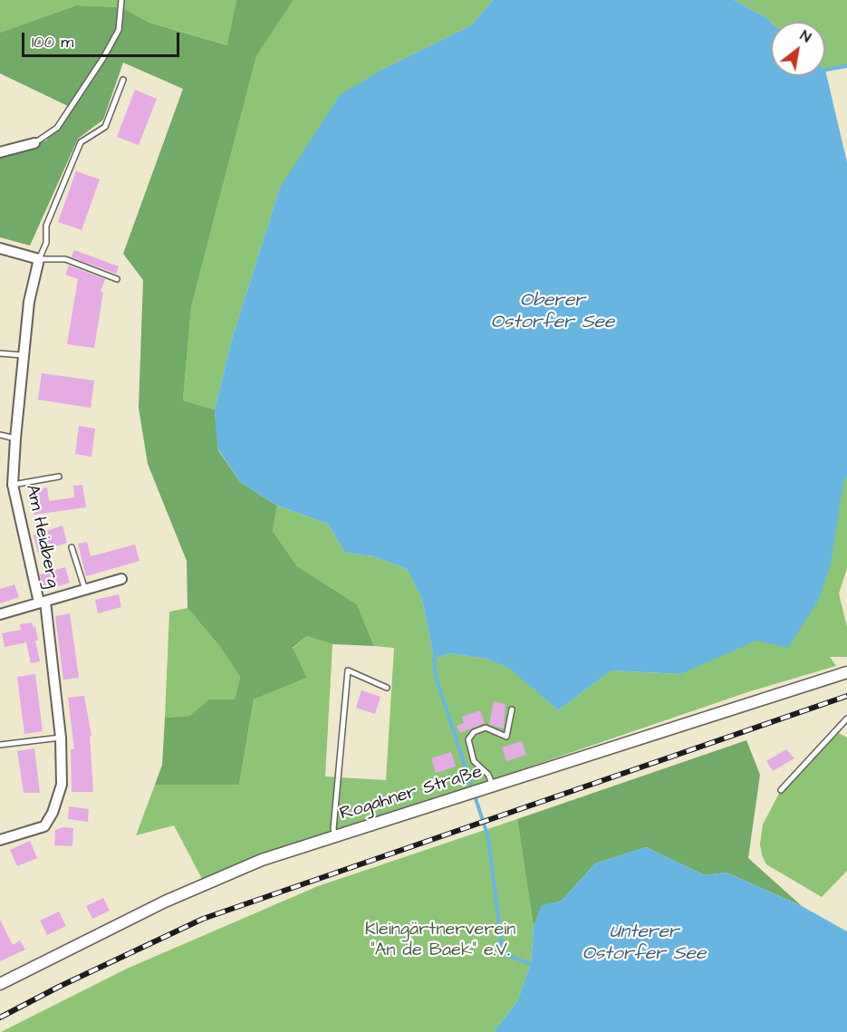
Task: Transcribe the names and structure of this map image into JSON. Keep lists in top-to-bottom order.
{
  "streets": {
    "street": ["Am Heidberg", "Rogahner Straße"]
  },
  "water": ["Oberer Ostorfer See", "Unterer Ostorfer See"],
  "parks": ["Kleingärtnerverein \"An de Baek\" e.V."],
  "scale_bar": "100 m",
  "north": "top right"
}
